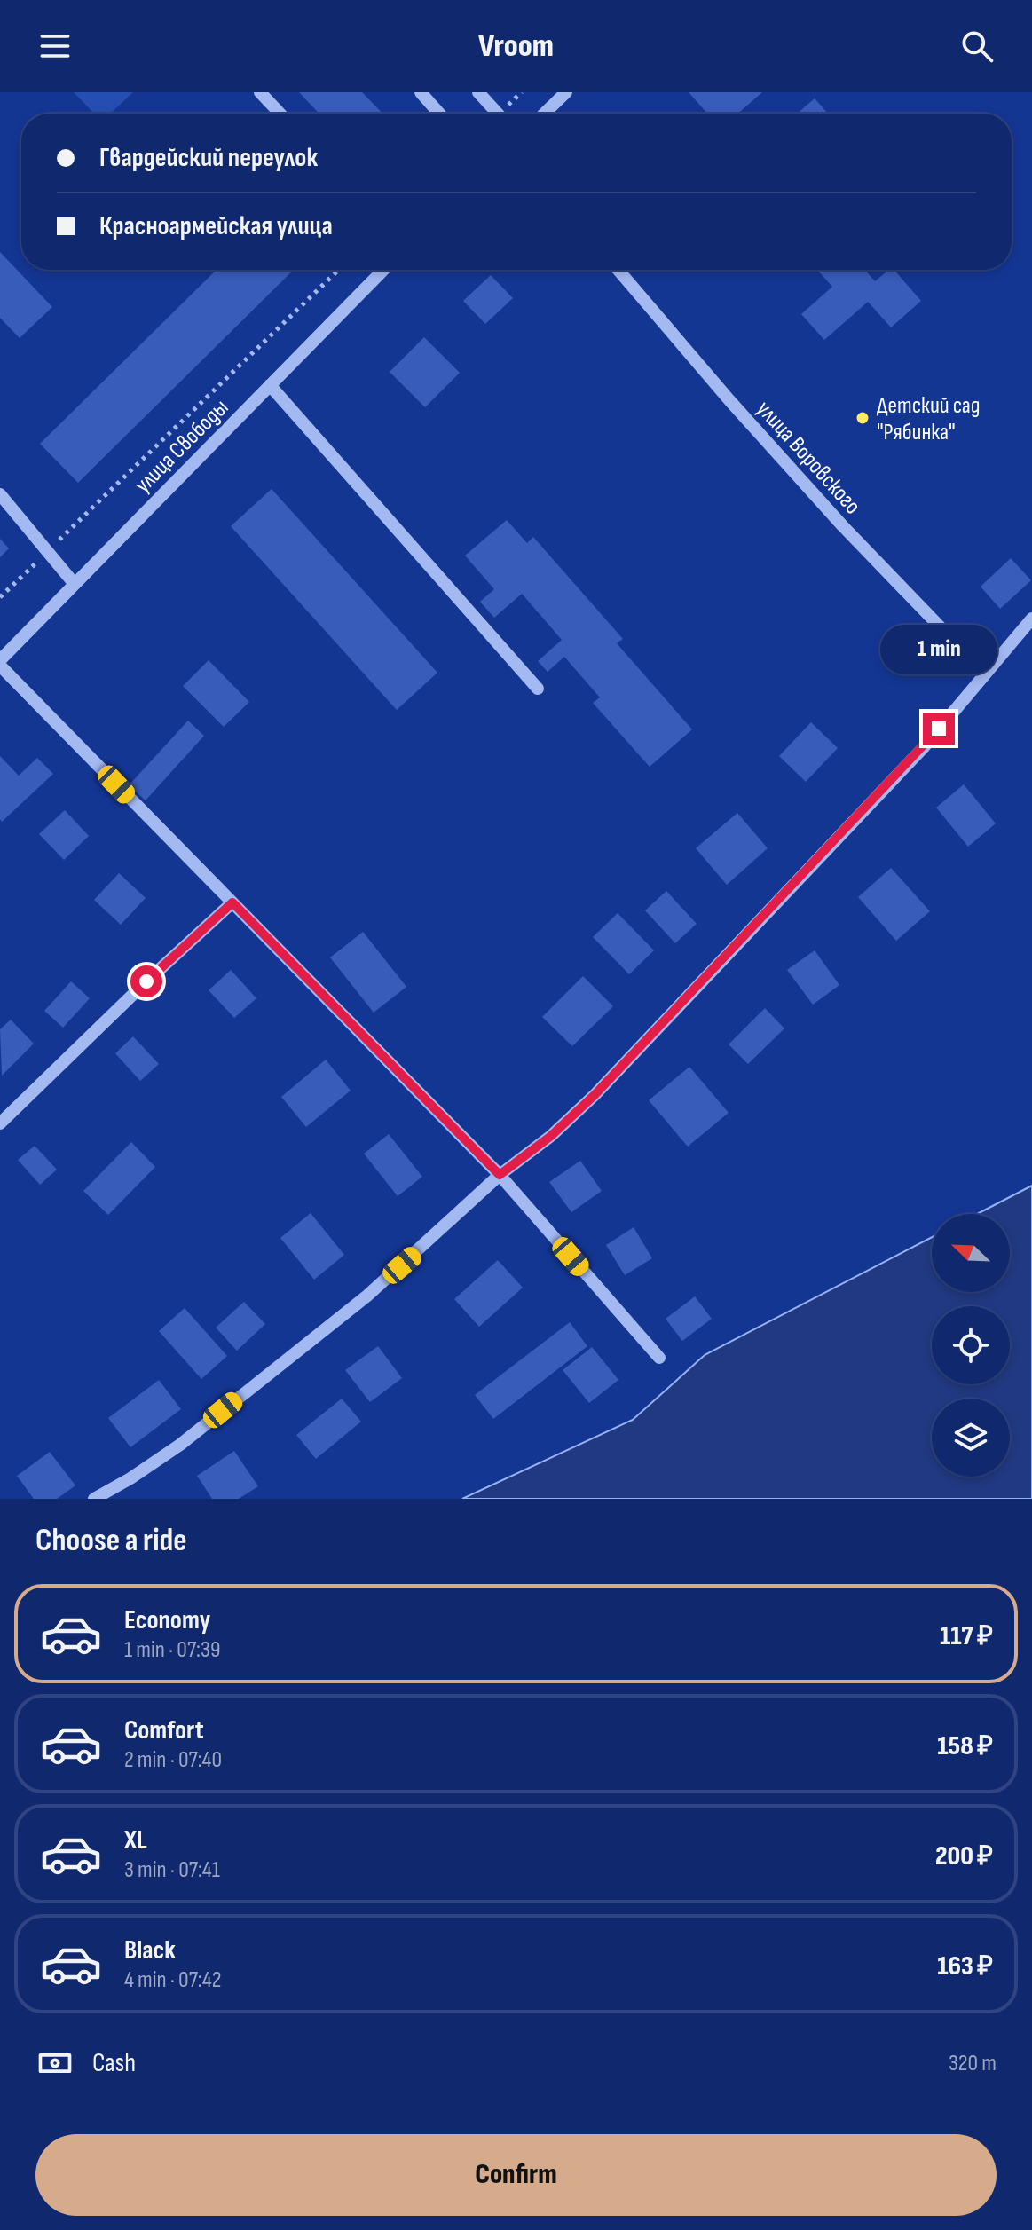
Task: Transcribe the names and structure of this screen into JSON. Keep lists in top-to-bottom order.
{
  "streets": {
    "street": ["улица Свободы", "улица Воровского"]
  },
  "places": ["Детский сад \"Рябинка\""],
  "north": "top left",
  "page": {
    "header": "Vroom",
    "banner": ["Гвардейский переулок", "Красноармейская улица"],
    "bubble": "1 min",
    "heading": "Choose a ride",
    "list": [
      {
        "name": "Economy",
        "note": "1 min · 07:39",
        "value": "117 ₽"
      },
      {
        "name": "Comfort",
        "note": "2 min · 07:40",
        "value": "158 ₽"
      },
      {
        "name": "XL",
        "note": "3 min · 07:41",
        "value": "200 ₽"
      },
      {
        "name": "Black",
        "note": "4 min · 07:42",
        "value": "163 ₽"
      }
    ],
    "pay": ["Cash", "320 m"],
    "buttons": "Confirm"
  }
}
